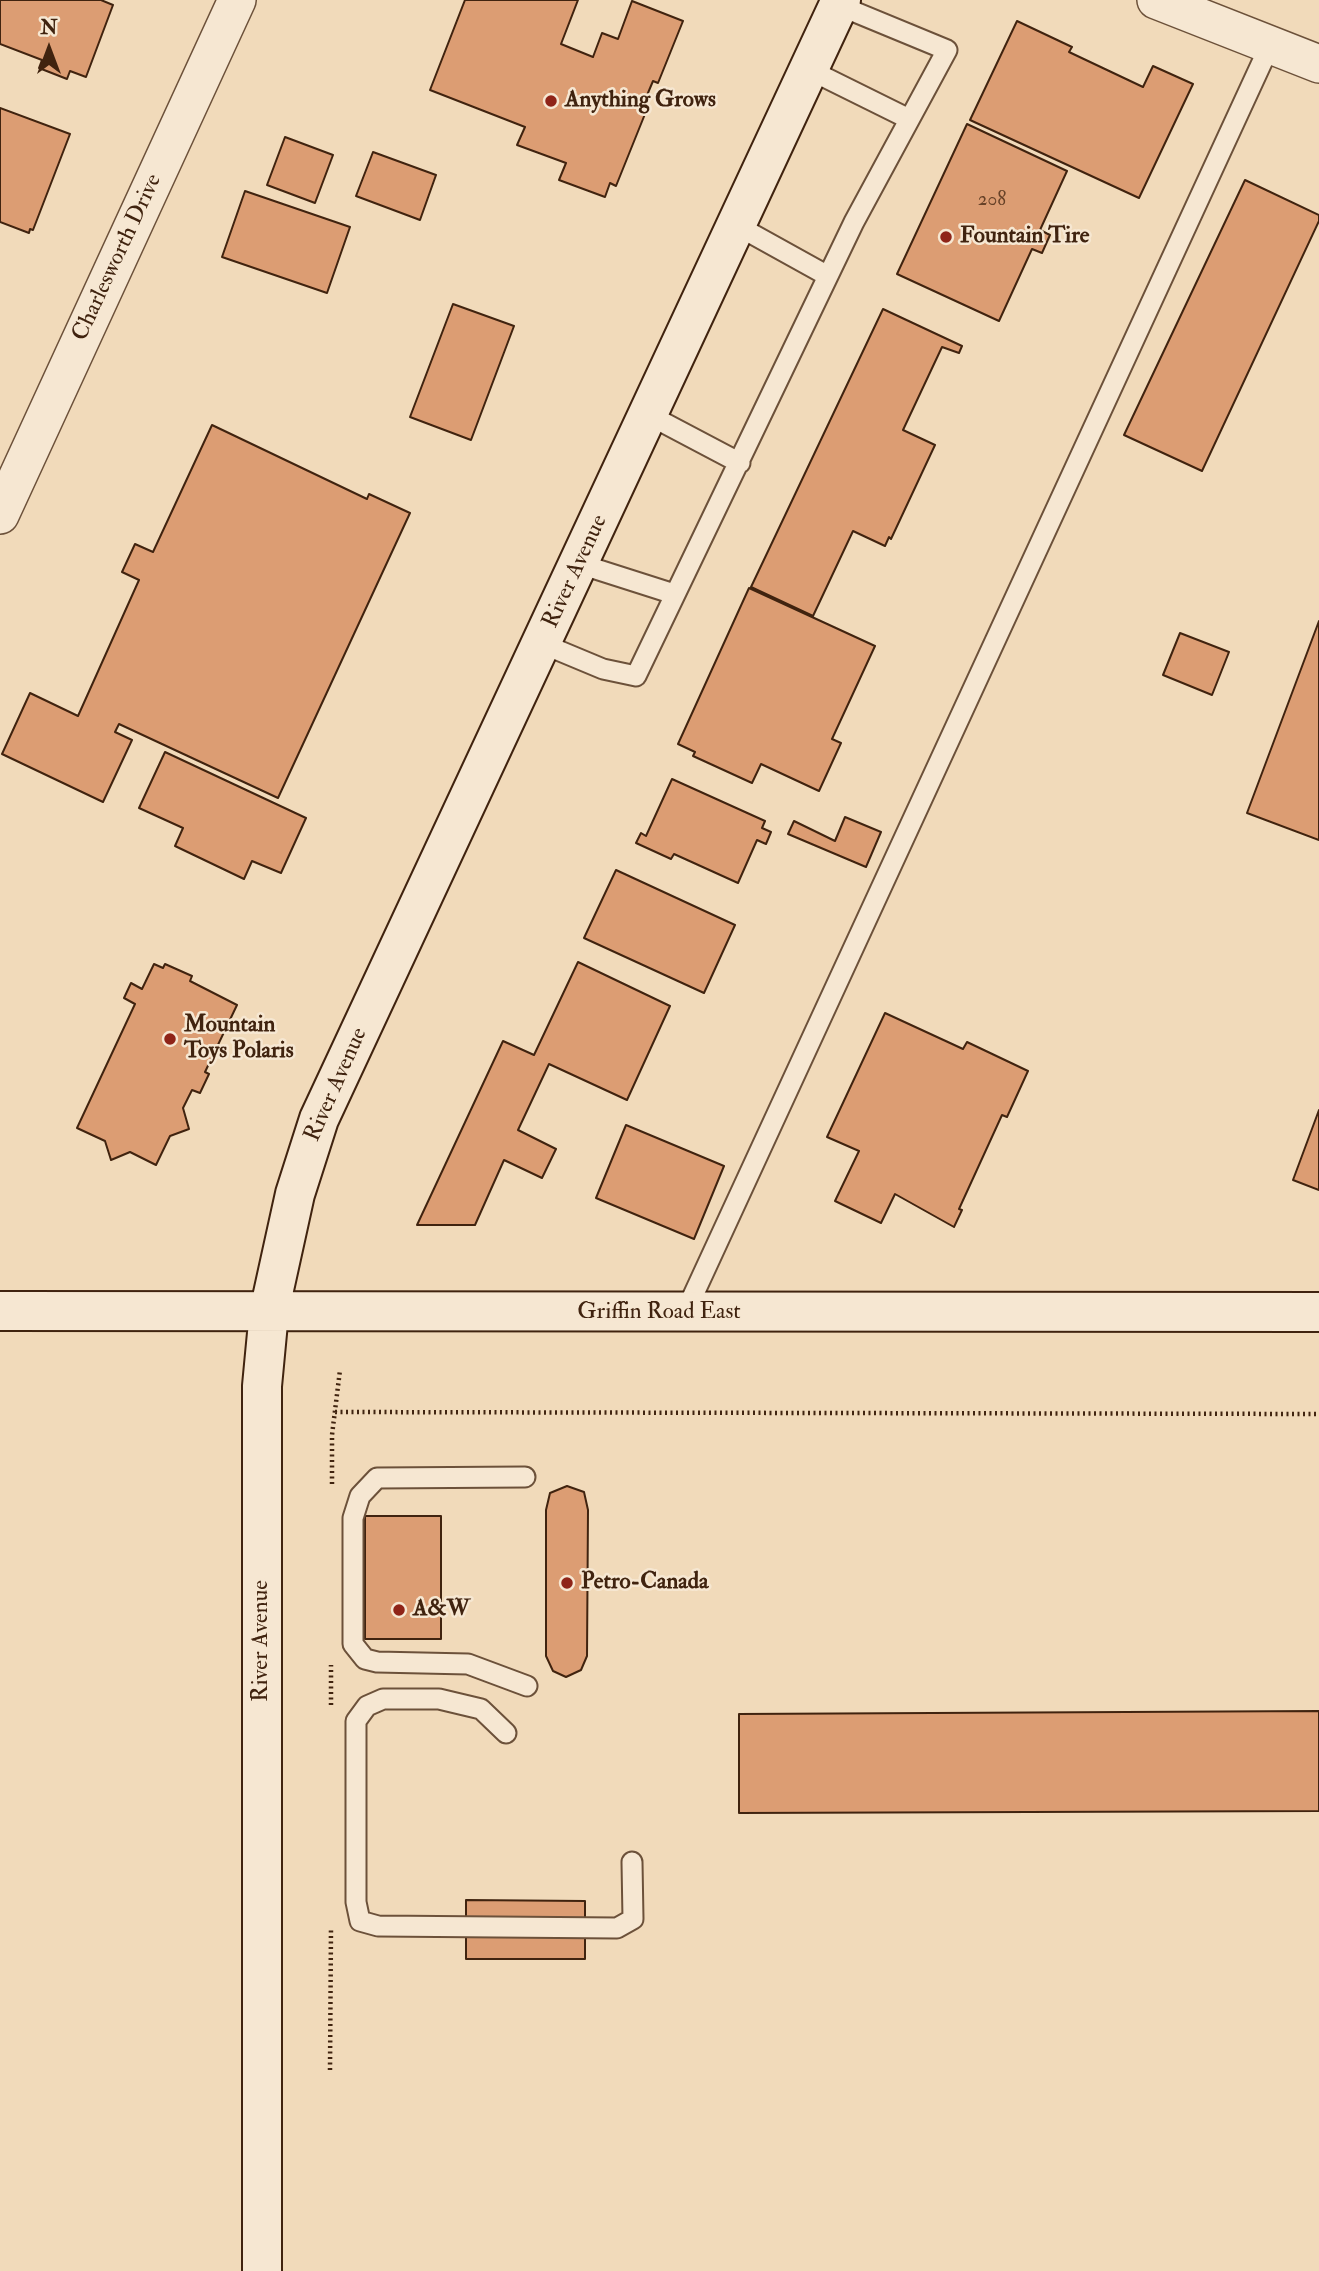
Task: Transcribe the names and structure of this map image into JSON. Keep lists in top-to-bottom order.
{
  "streets": {
    "street": ["Charlesworth Drive", "River Avenue", "Griffin Road East"]
  },
  "crossings": [
    ["River Avenue", "Griffin Road East"]
  ],
  "places": [
    "Anything Grows",
    "Fountain Tire",
    "Mountain Toys Polaris",
    "Petro-Canada",
    "A&W"
  ],
  "house_numbers": ["208"],
  "north": "top"
}
